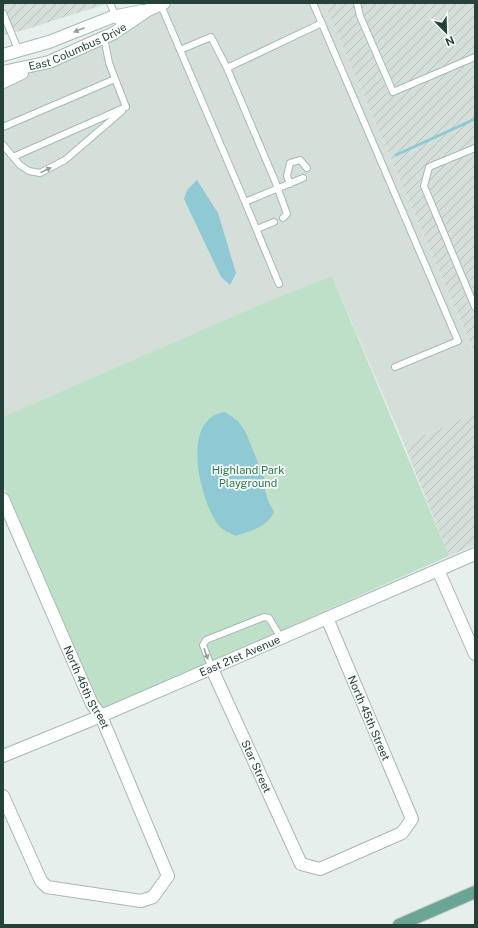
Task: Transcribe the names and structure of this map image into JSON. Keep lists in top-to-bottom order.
{
  "streets": {
    "street": [
      "East Columbus Drive",
      "East 21st Avenue",
      "North 46th Street",
      "North 45th Street",
      "Star Street"
    ]
  },
  "crossings": [
    ["East 21st Avenue", "North 46th Street"],
    ["East 21st Avenue", "North 45th Street"],
    ["East 21st Avenue", "Star Street"],
    ["North 45th Street", "Star Street"]
  ],
  "parks": ["Highland Park Playground"],
  "north": "bottom right"
}
